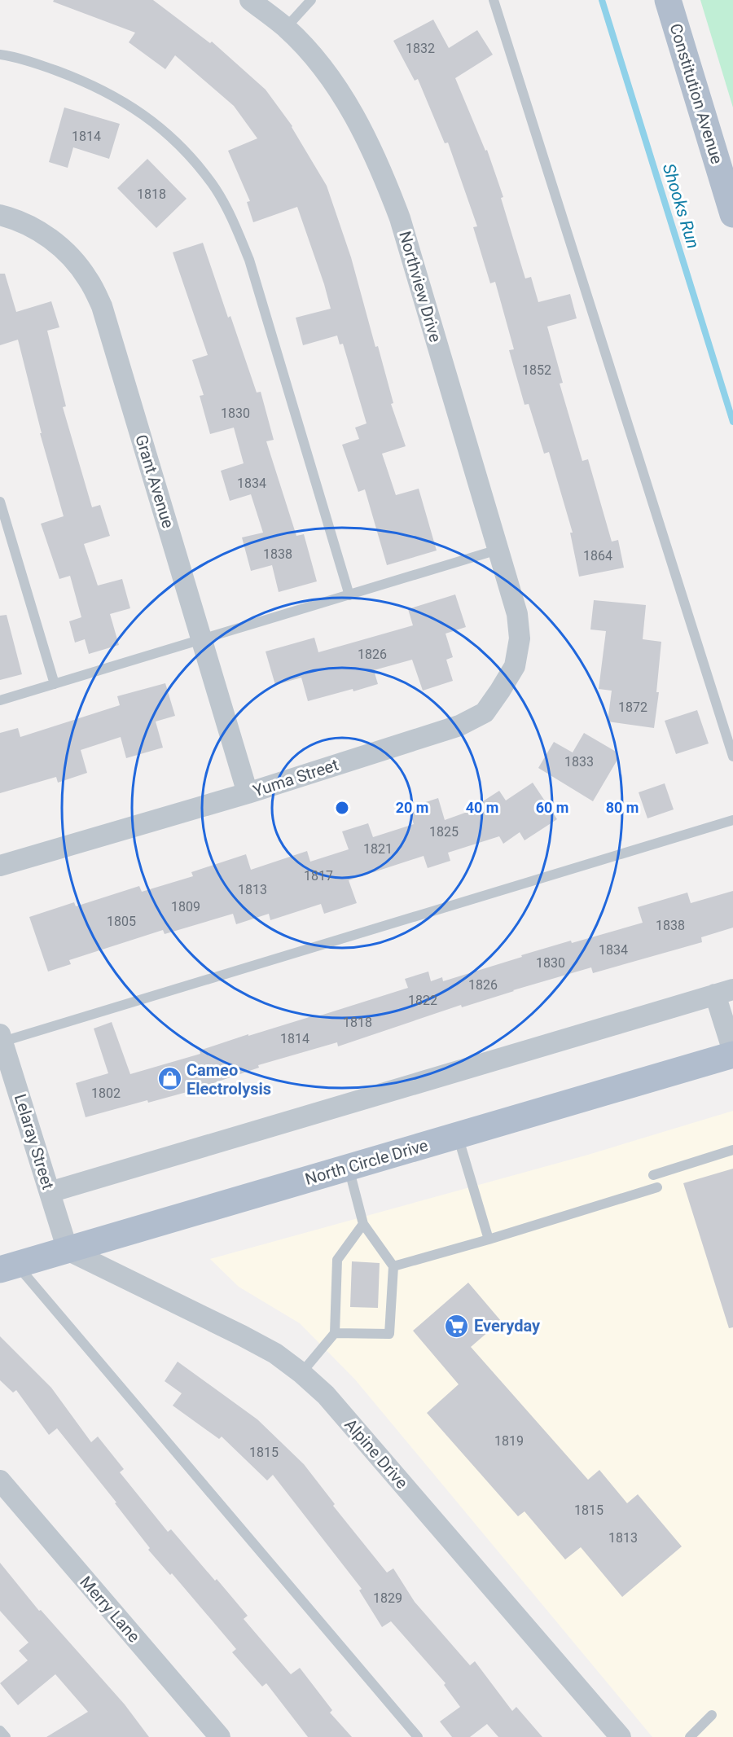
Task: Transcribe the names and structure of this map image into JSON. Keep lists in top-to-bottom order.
{
  "streets": {
    "main road": ["Constitution Avenue", "North Circle Drive"],
    "street": [
      "Northview Drive",
      "Grant Avenue",
      "Yuma Street",
      "Lelaray Street",
      "Alpine Drive",
      "Merry Lane"
    ]
  },
  "crossings": [
    ["Northview Drive", "Yuma Street"],
    ["Grant Avenue", "Yuma Street"],
    ["Lelaray Street", "North Circle Drive"],
    ["Lelaray Street", "Alpine Drive"],
    ["North Circle Drive", "Alpine Drive"]
  ],
  "water": ["Shooks Run"],
  "places": {
    "shop": ["Cameo Electrolysis"],
    "supermarket": ["Everyday"]
  },
  "house_numbers": [
    "1832",
    "1814",
    "1818",
    "1852",
    "1830",
    "1834",
    "1838",
    "1864",
    "1826",
    "1872",
    "1833",
    "1825",
    "1821",
    "1817",
    "1813",
    "1809",
    "1805",
    "1838",
    "1834",
    "1830",
    "1826",
    "1822",
    "1818",
    "1814",
    "1802",
    "1819",
    "1815",
    "1815",
    "1813",
    "1829"
  ],
  "rings": [
    "20 m",
    "40 m",
    "60 m",
    "80 m"
  ]
}
